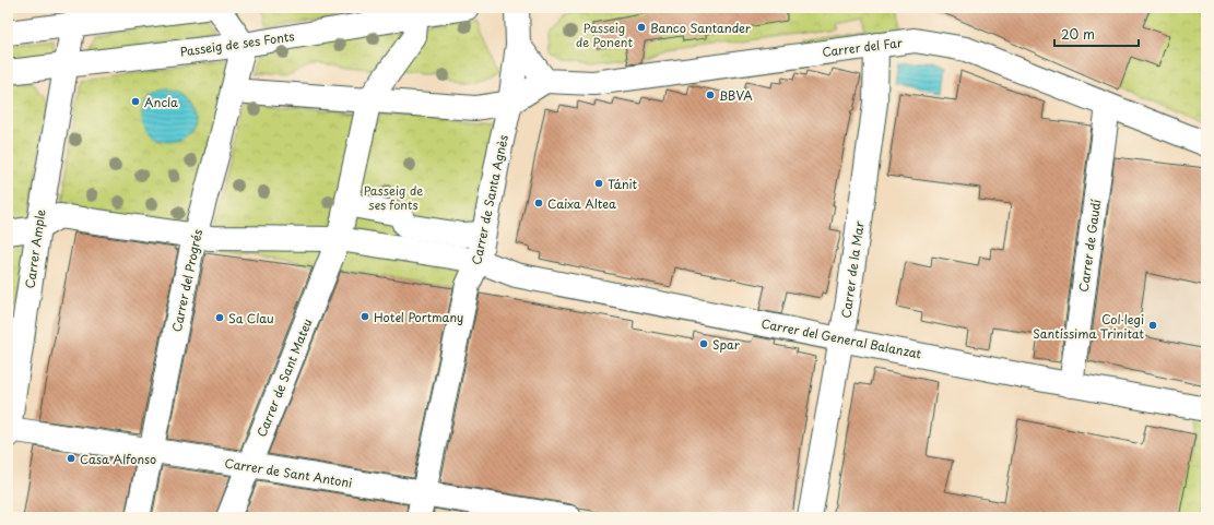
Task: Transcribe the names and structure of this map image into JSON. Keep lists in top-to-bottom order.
{
  "streets": {
    "street": [
      "Passeig de ses Fonts",
      "Carrer del Far",
      "Carrer de Santa Agnès",
      "Carrer de Gaudí",
      "Carrer Ample",
      "Carrer de la Mar",
      "Carrer del Progrés",
      "Carrer del General Balanzat",
      "Carrer de Sant Mateu",
      "Carrer de Sant Antoni"
    ]
  },
  "crossings": [
    ["Passeig de ses Fonts", "Carrer Ample"],
    ["Passeig de ses Fonts", "Carrer del Progrés"],
    ["Carrer del Far", "Carrer de Gaudí"],
    ["Carrer del Far", "Carrer de la Mar"],
    ["Carrer de Santa Agnès", "Carrer del General Balanzat"],
    ["Carrer de Santa Agnès", "Carrer de Sant Antoni"],
    ["Carrer de Gaudí", "Carrer del General Balanzat"],
    ["Carrer Ample", "Carrer de Sant Antoni"],
    ["Carrer de la Mar", "Carrer del General Balanzat"],
    ["Carrer del Progrés", "Carrer de Sant Antoni"],
    ["Carrer de Sant Mateu", "Carrer de Sant Antoni"]
  ],
  "parks": ["Passeig de Ponent", "Passeig de ses fonts"],
  "places": [
    "Banco Santander",
    "BBVA",
    "Ancla",
    "Tánit",
    "Caixa Altea",
    "Hotel Portmany",
    "Sa Clau",
    "Col·legi Santíssima Trinitat",
    "Spar",
    "Casa Alfonso"
  ],
  "scale_bar": "20 m"
}
